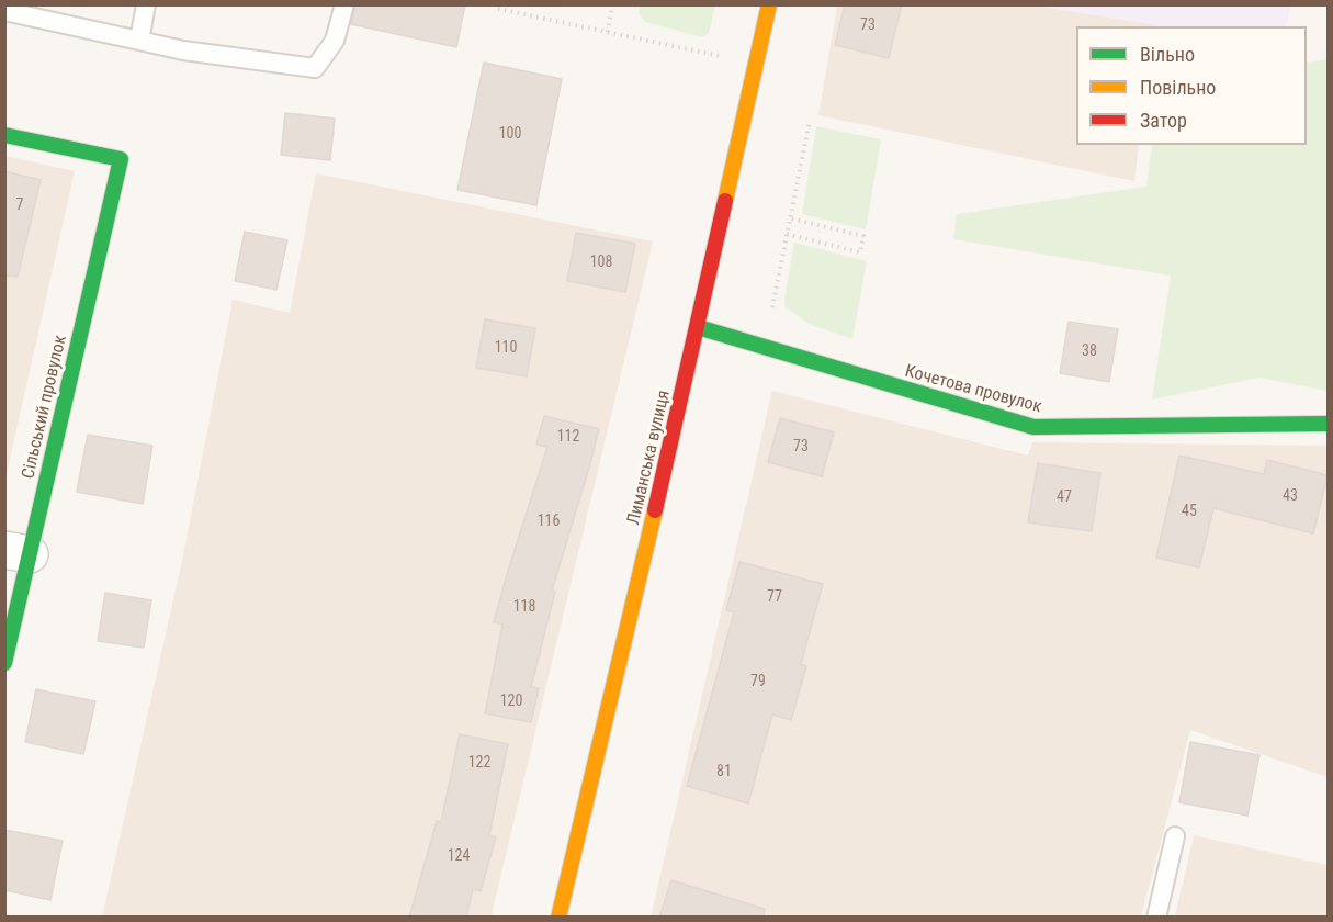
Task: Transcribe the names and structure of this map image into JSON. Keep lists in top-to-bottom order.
{
  "streets": {
    "street": ["Кочетова провулок", "Сільський провулок", "Лиманська вулиця"]
  },
  "crossings": [
    ["Кочетова провулок", "Лиманська вулиця"]
  ],
  "house_numbers": [
    "73",
    "100",
    "7",
    "108",
    "110",
    "38",
    "112",
    "73",
    "43",
    "47",
    "45",
    "116",
    "77",
    "118",
    "79",
    "120",
    "122",
    "81",
    "124"
  ],
  "legend": ["Вільно", "Повільно", "Затор"]
}
